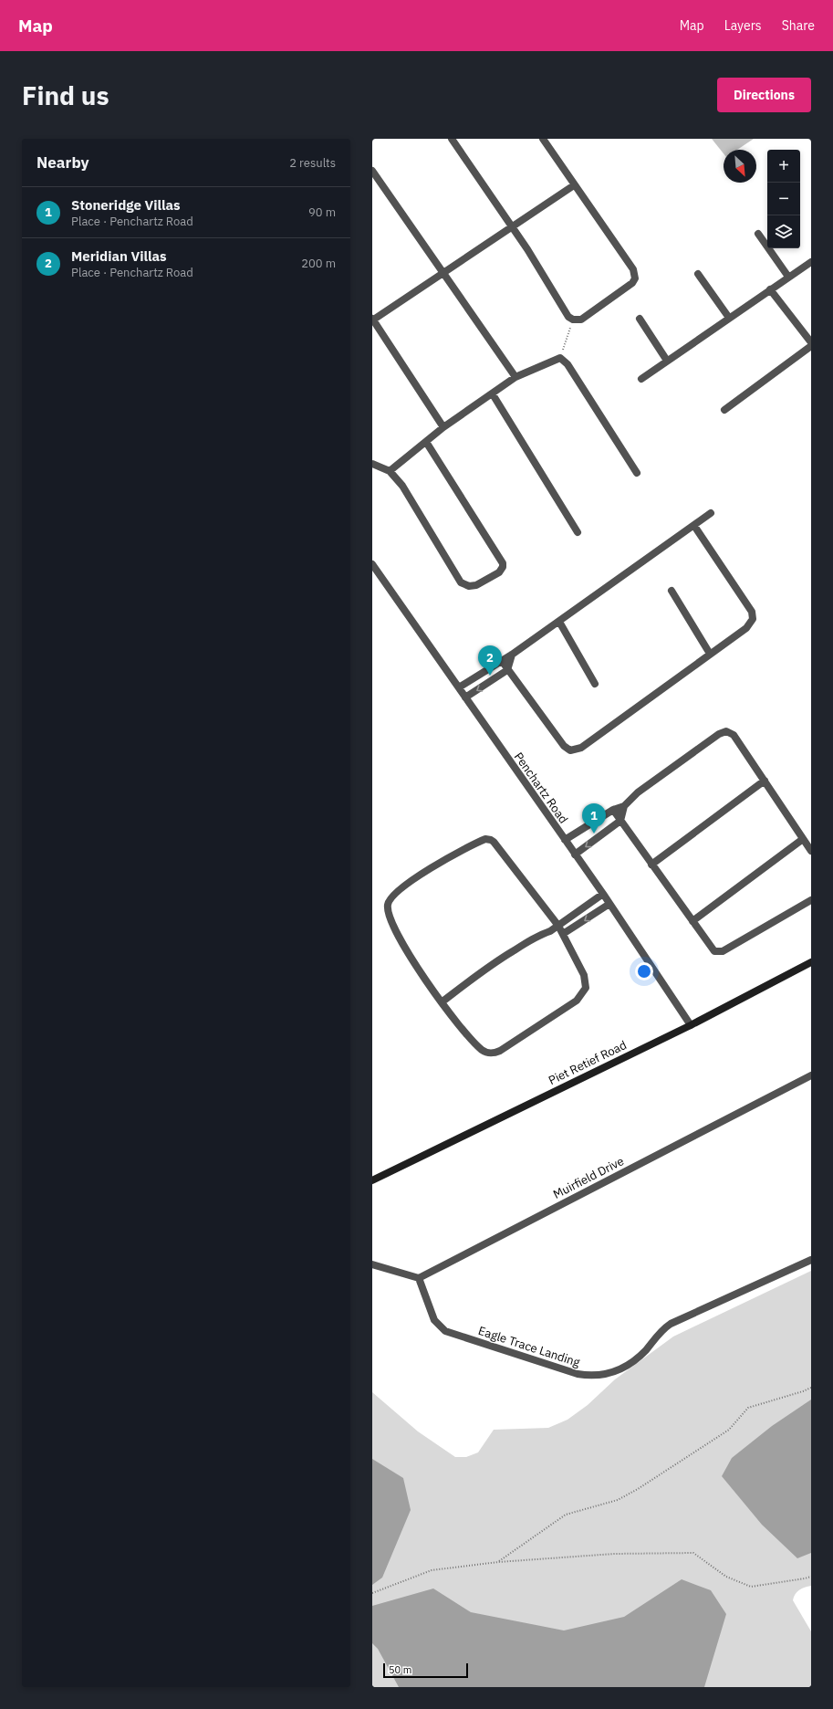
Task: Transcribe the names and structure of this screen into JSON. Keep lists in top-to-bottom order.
{
  "streets": {
    "street": [
      "Penchartz Road",
      "Piet Retief Road",
      "Muirfield Drive",
      "Eagle Trace Landing"
    ]
  },
  "crossings": [
    ["Penchartz Road", "Piet Retief Road"],
    ["Muirfield Drive", "Eagle Trace Landing"]
  ],
  "scale_bar": "50 m",
  "north": "bottom right",
  "page": {
    "header": "Map",
    "nav": ["Map", "Layers", "Share"],
    "buttons": "Directions",
    "title": "Find us",
    "heading": ["Nearby", "2 results"],
    "map_buttons": ["+", "−"],
    "list": [
      {
        "mark": "1",
        "name": "Stoneridge Villas",
        "note": "Place · Penchartz Road",
        "value": "90 m"
      },
      {
        "mark": "2",
        "name": "Meridian Villas",
        "note": "Place · Penchartz Road",
        "value": "200 m"
      }
    ],
    "pins": ["2", "1"],
    "scale": "50 m"
  }
}
